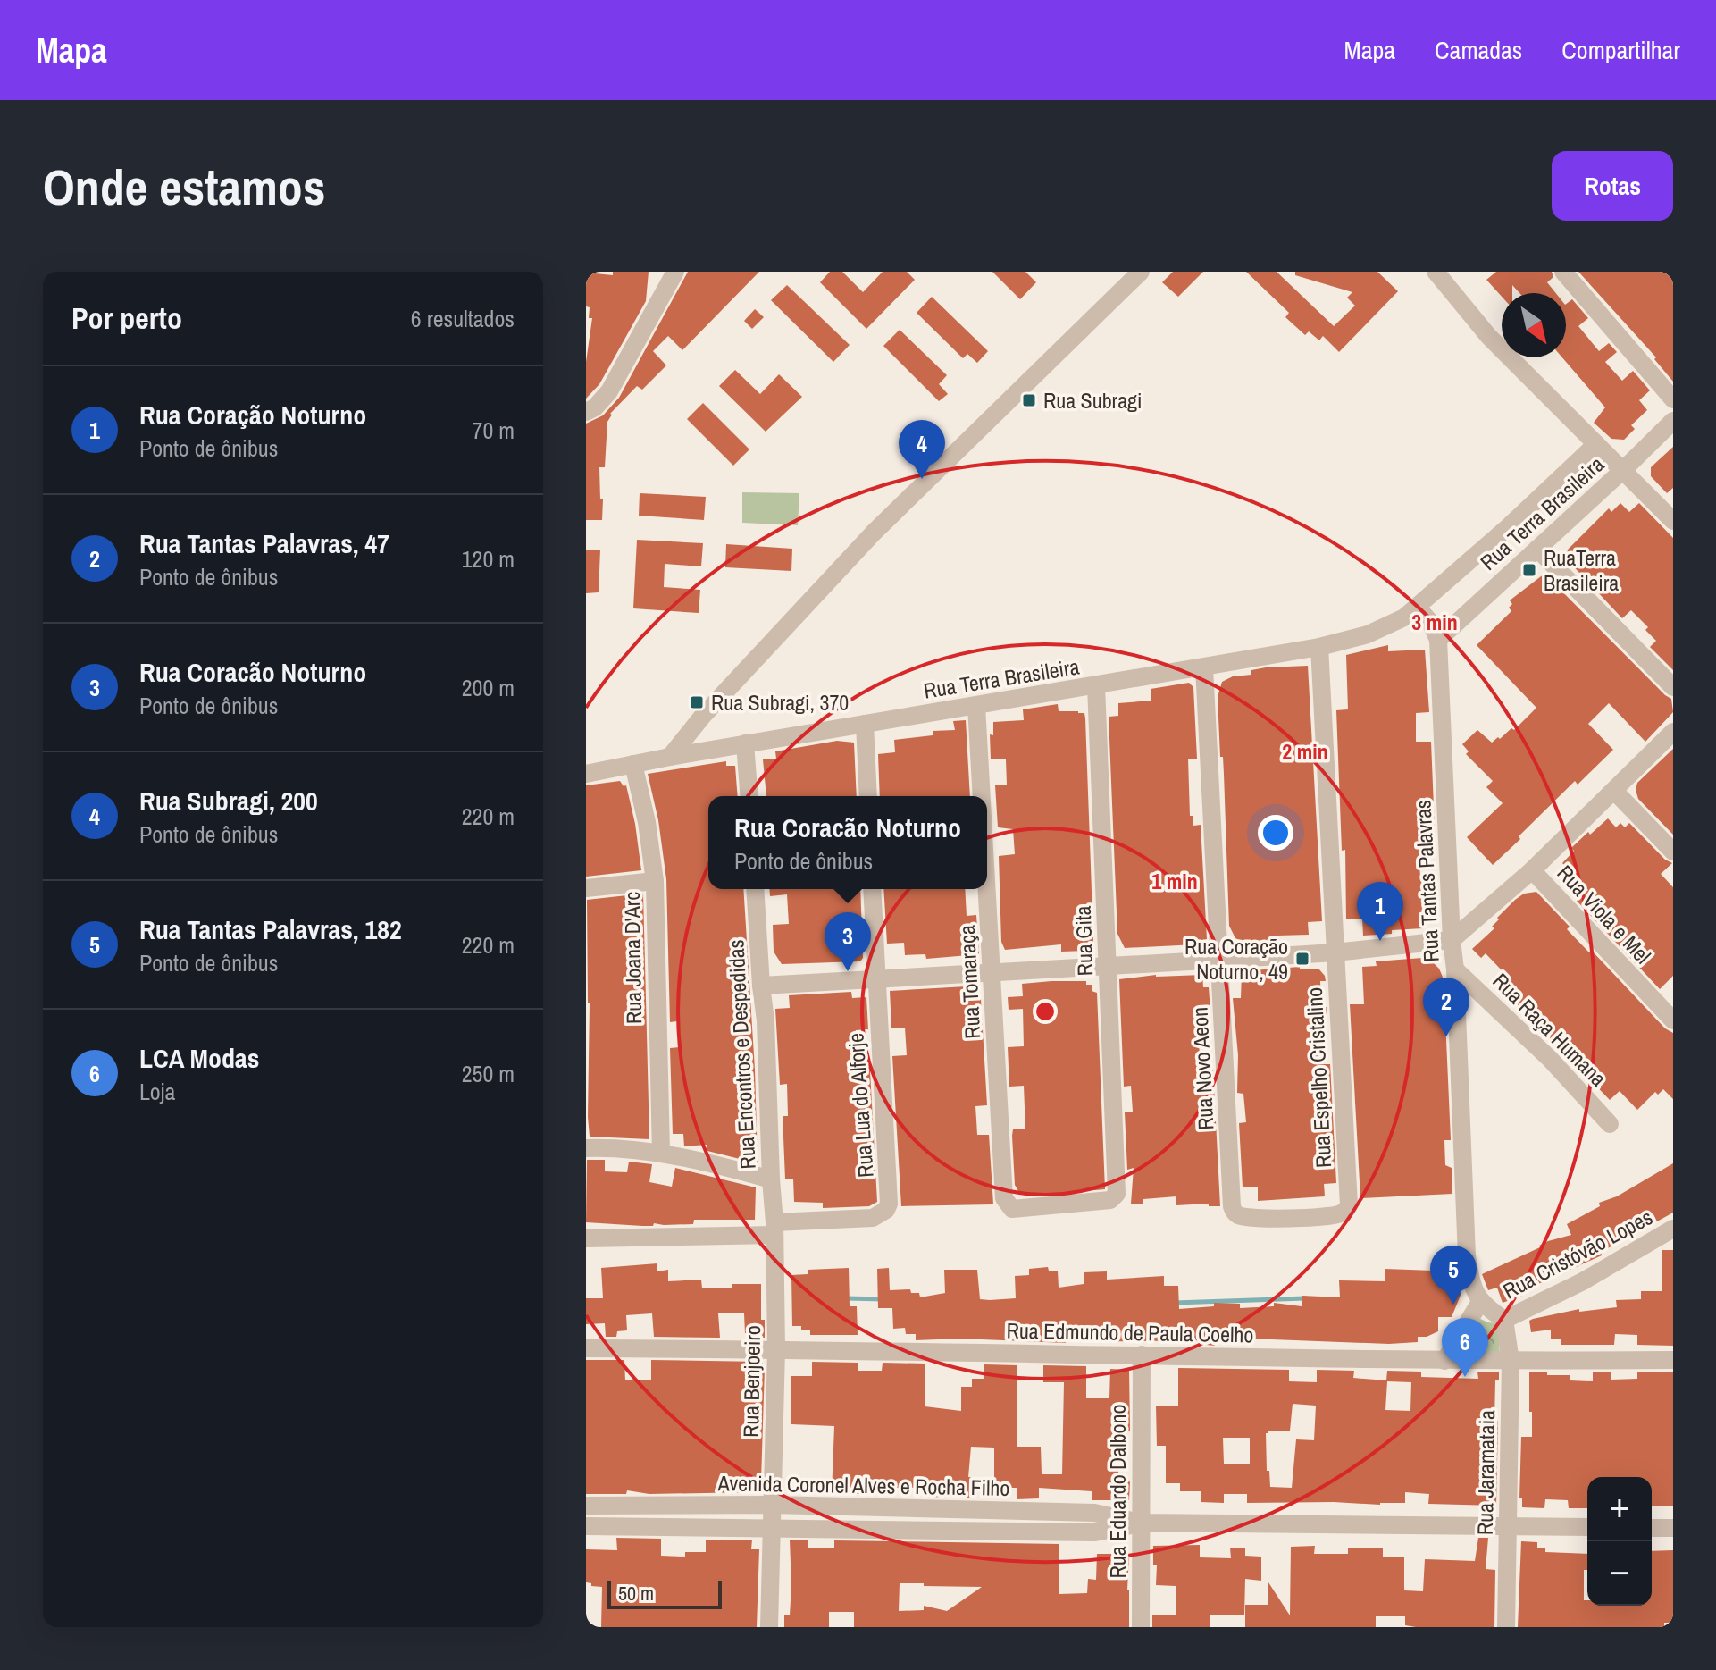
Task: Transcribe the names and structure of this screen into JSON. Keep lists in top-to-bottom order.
{
  "streets": {
    "street": [
      "Rua Terra Brasileira",
      "Rua Tantas Palavras",
      "Rua Viola e Mel",
      "Rua Gita",
      "Rua Joana D'Arc",
      "Rua Tomaraça",
      "Rua Raça Humana",
      "Rua Encontros e Despedidas",
      "Rua Novo Aeon",
      "Rua Espelho Cristalino",
      "Rua Lua do Alforje",
      "Rua Cristóvão Lopes",
      "Rua Edmundo de Paula Coelho",
      "Rua Benjoeiro",
      "Rua Jaramataia",
      "Avenida Coronel Alves e Rocha Filho",
      "Rua Eduardo Dalbono"
    ]
  },
  "crossings": [
    ["Rua Terra Brasileira", "Rua Tantas Palavras"],
    ["Rua Terra Brasileira", "Rua Gita"],
    ["Rua Terra Brasileira", "Rua Joana D'Arc"],
    ["Rua Terra Brasileira", "Rua Tomaraça"],
    ["Rua Terra Brasileira", "Rua Novo Aeon"],
    ["Rua Terra Brasileira", "Rua Espelho Cristalino"],
    ["Rua Tantas Palavras", "Rua Raça Humana"],
    ["Rua Gita", "Rua Tomaraça"],
    ["Rua Encontros e Despedidas", "Rua Lua do Alforje"],
    ["Rua Encontros e Despedidas", "Rua Benjoeiro"],
    ["Rua Novo Aeon", "Rua Espelho Cristalino"],
    ["Rua Lua do Alforje", "Rua Benjoeiro"],
    ["Rua Cristóvão Lopes", "Rua Jaramataia"],
    ["Rua Edmundo de Paula Coelho", "Rua Benjoeiro"],
    ["Rua Edmundo de Paula Coelho", "Rua Jaramataia"],
    ["Rua Edmundo de Paula Coelho", "Rua Eduardo Dalbono"],
    ["Rua Benjoeiro", "Avenida Coronel Alves e Rocha Filho"],
    ["Rua Jaramataia", "Avenida Coronel Alves e Rocha Filho"],
    ["Avenida Coronel Alves e Rocha Filho", "Rua Eduardo Dalbono"]
  ],
  "places": {
    "transit": [
      "Rua Subragi",
      "RuaTerra Brasileira",
      "Rua Subragi, 370",
      "Rua Coração Noturno, 49"
    ]
  },
  "scale_bar": "50 m",
  "north": "bottom right",
  "page": {
    "header": "Mapa",
    "nav": ["Mapa", "Camadas", "Compartilhar"],
    "buttons": "Rotas",
    "title": "Onde estamos",
    "heading": ["Por perto", "6 resultados"],
    "list": [
      {
        "mark": "1",
        "name": "Rua Coração Noturno",
        "note": "Ponto de ônibus",
        "value": "70 m"
      },
      {
        "mark": "2",
        "name": "Rua Tantas Palavras, 47",
        "note": "Ponto de ônibus",
        "value": "120 m"
      },
      {
        "mark": "3",
        "name": "Rua Coracão Noturno",
        "note": "Ponto de ônibus",
        "value": "200 m"
      },
      {
        "mark": "4",
        "name": "Rua Subragi, 200",
        "note": "Ponto de ônibus",
        "value": "220 m"
      },
      {
        "mark": "5",
        "name": "Rua Tantas Palavras, 182",
        "note": "Ponto de ônibus",
        "value": "220 m"
      },
      {
        "mark": "6",
        "name": "LCA Modas",
        "note": "Loja",
        "value": "250 m"
      }
    ],
    "pins": [
      "4",
      "1",
      "3",
      "2",
      "5",
      "6"
    ],
    "popup": ["Rua Coracão Noturno", "Ponto de ônibus"],
    "map_buttons": ["+", "−"],
    "scale": "50 m"
  },
  "rings": ["3 min", "2 min", "1 min"]
}
